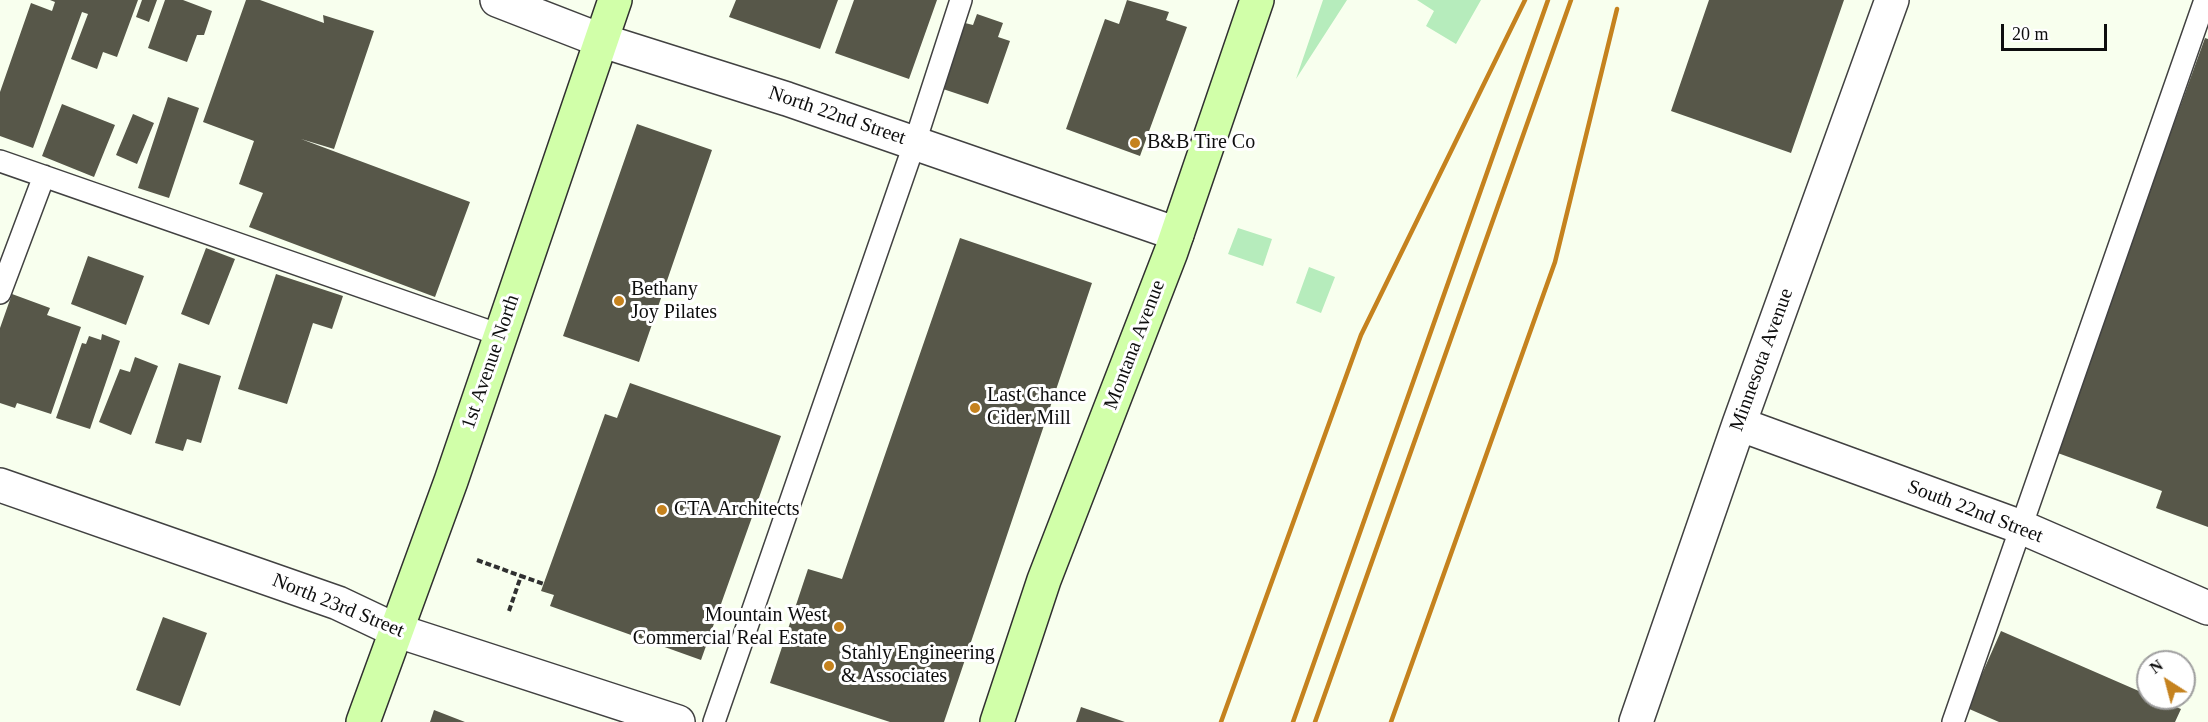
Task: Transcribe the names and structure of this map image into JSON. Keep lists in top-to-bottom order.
{
  "streets": {
    "main road": ["Montana Avenue", "1st Avenue North"],
    "street": [
      "North 22nd Street",
      "Minnesota Avenue",
      "South 22nd Street",
      "North 23rd Street"
    ]
  },
  "crossings": [
    ["North 22nd Street", "Montana Avenue"],
    ["North 22nd Street", "1st Avenue North"],
    ["Minnesota Avenue", "South 22nd Street"],
    ["1st Avenue North", "North 23rd Street"]
  ],
  "places": [
    "B&B Tire Co",
    "Bethany Joy Pilates",
    "Last Chance Cider Mill",
    "CTA Architects",
    "Mountain West Commercial Real Estate",
    "Stahly Engineering & Associates"
  ],
  "scale_bar": "20 m",
  "north": "top left"
}
